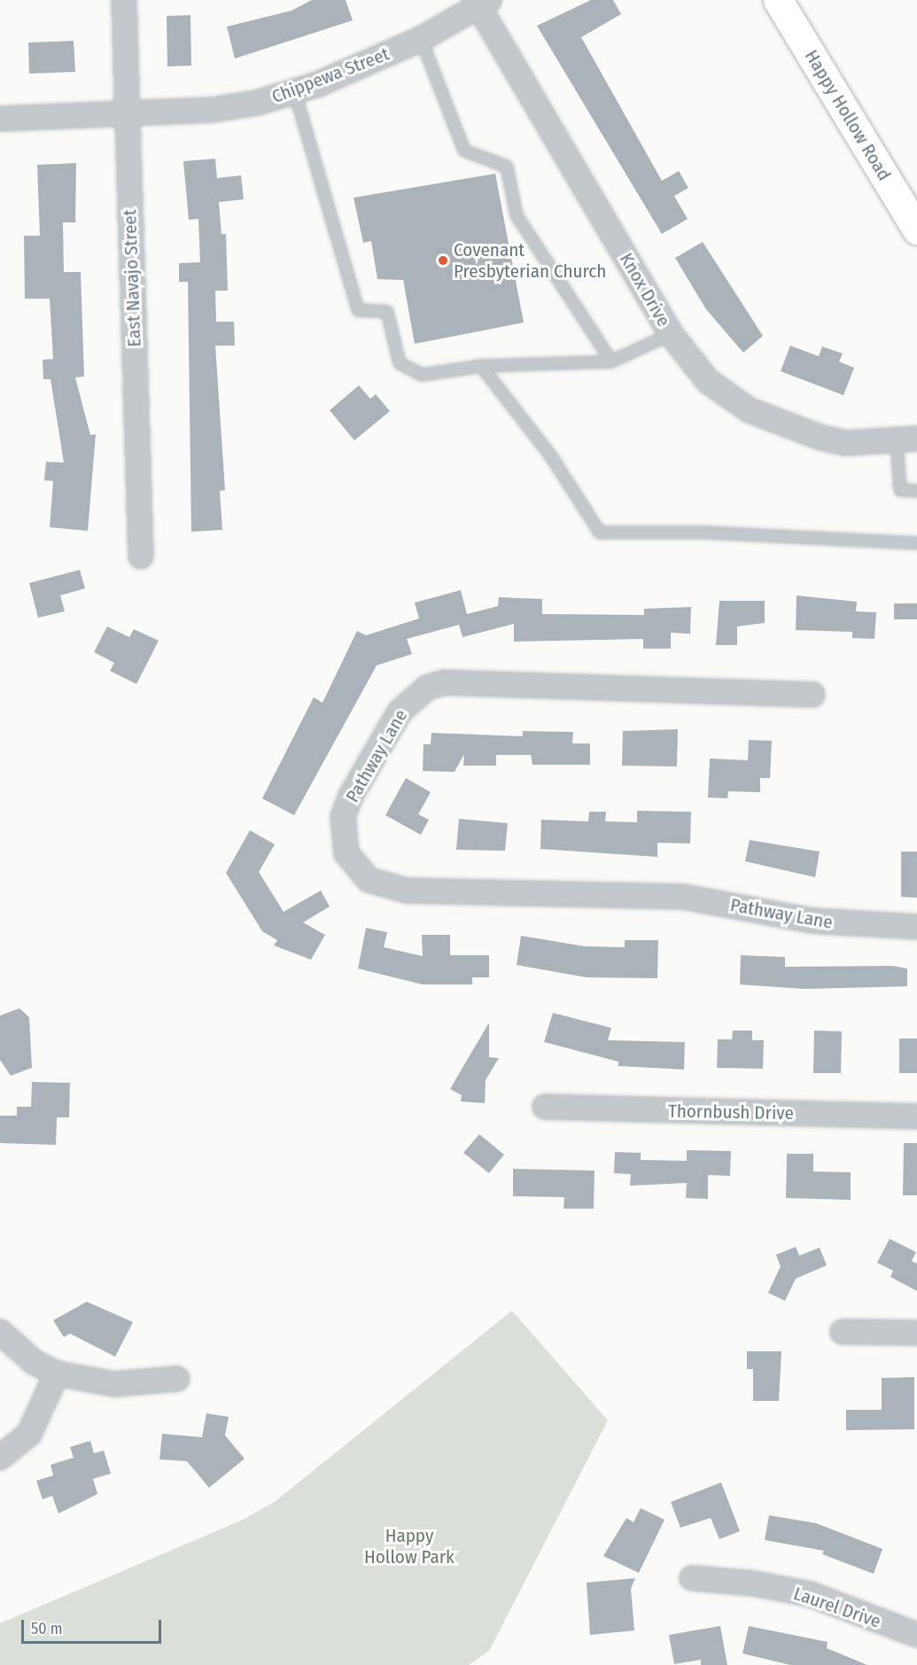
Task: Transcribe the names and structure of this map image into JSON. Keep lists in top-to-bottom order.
{
  "streets": {
    "main road": ["Happy Hollow Road"],
    "street": [
      "Chippewa Street",
      "East Navajo Street",
      "Knox Drive",
      "Pathway Lane",
      "Thornbush Drive",
      "Laurel Drive"
    ]
  },
  "crossings": [
    ["Chippewa Street", "East Navajo Street"],
    ["Chippewa Street", "Knox Drive"]
  ],
  "parks": ["Happy Hollow Park"],
  "places": ["Covenant Presbyterian Church"],
  "scale_bar": "50 m"
}
